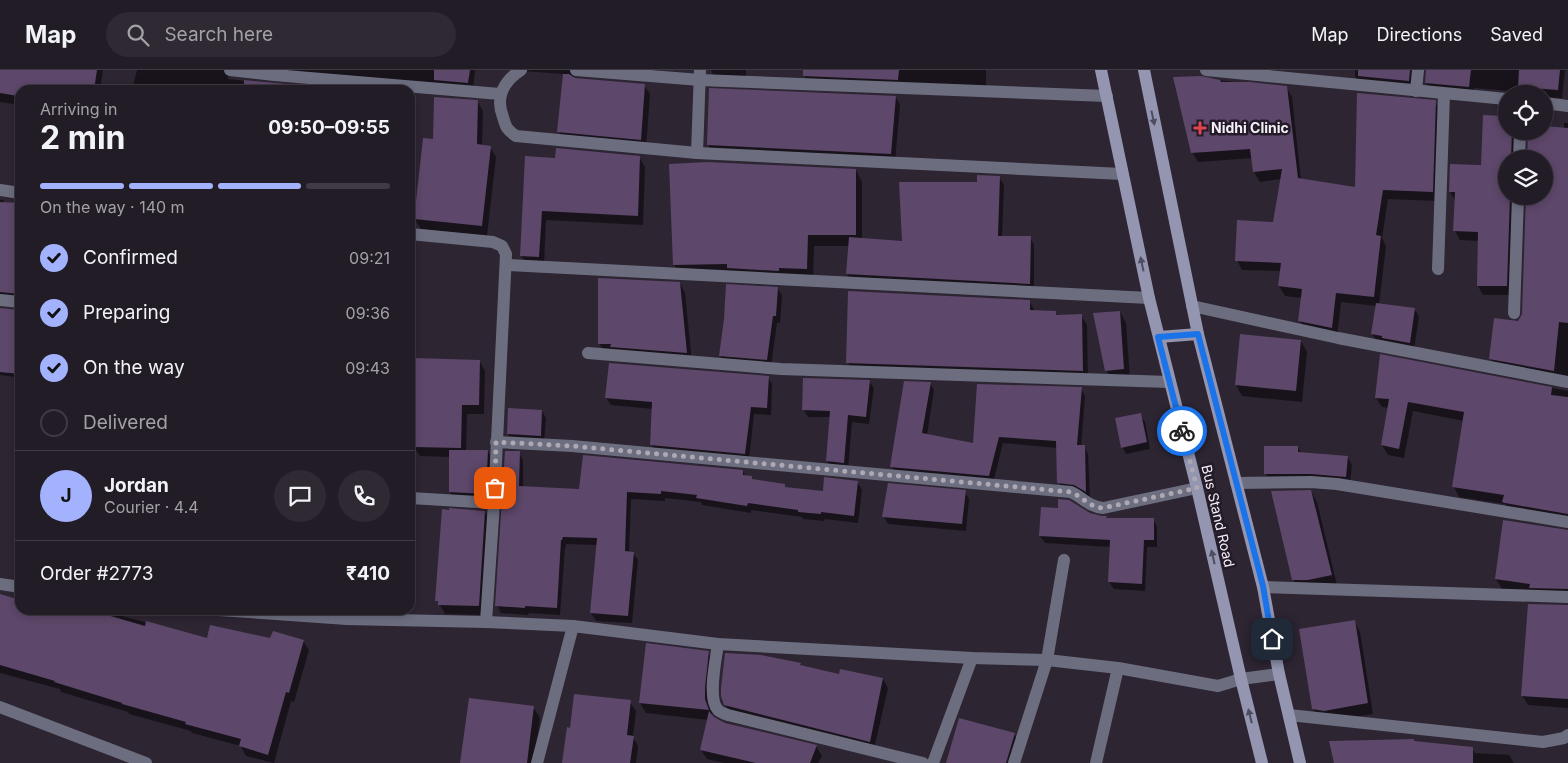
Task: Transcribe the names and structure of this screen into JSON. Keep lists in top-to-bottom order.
{
  "streets": {
    "street": ["Bus Stand Road"]
  },
  "places": {
    "health": ["Nidhi Clinic"]
  },
  "page": {
    "header": "Map",
    "search": "Search here",
    "nav": ["Map", "Directions", "Saved"],
    "heading": ["2 min", "Arriving in", "09:50–09:55"],
    "panel": [
      "Jordan",
      "Courier · 4.4",
      "Order #2773",
      "₹410"
    ],
    "bar": "On the way · 140 m",
    "list": [
      ["Confirmed", "09:21"],
      ["Preparing", "09:36"],
      ["On the way", "09:43"],
      "Delivered"
    ],
    "round": "J"
  }
}
